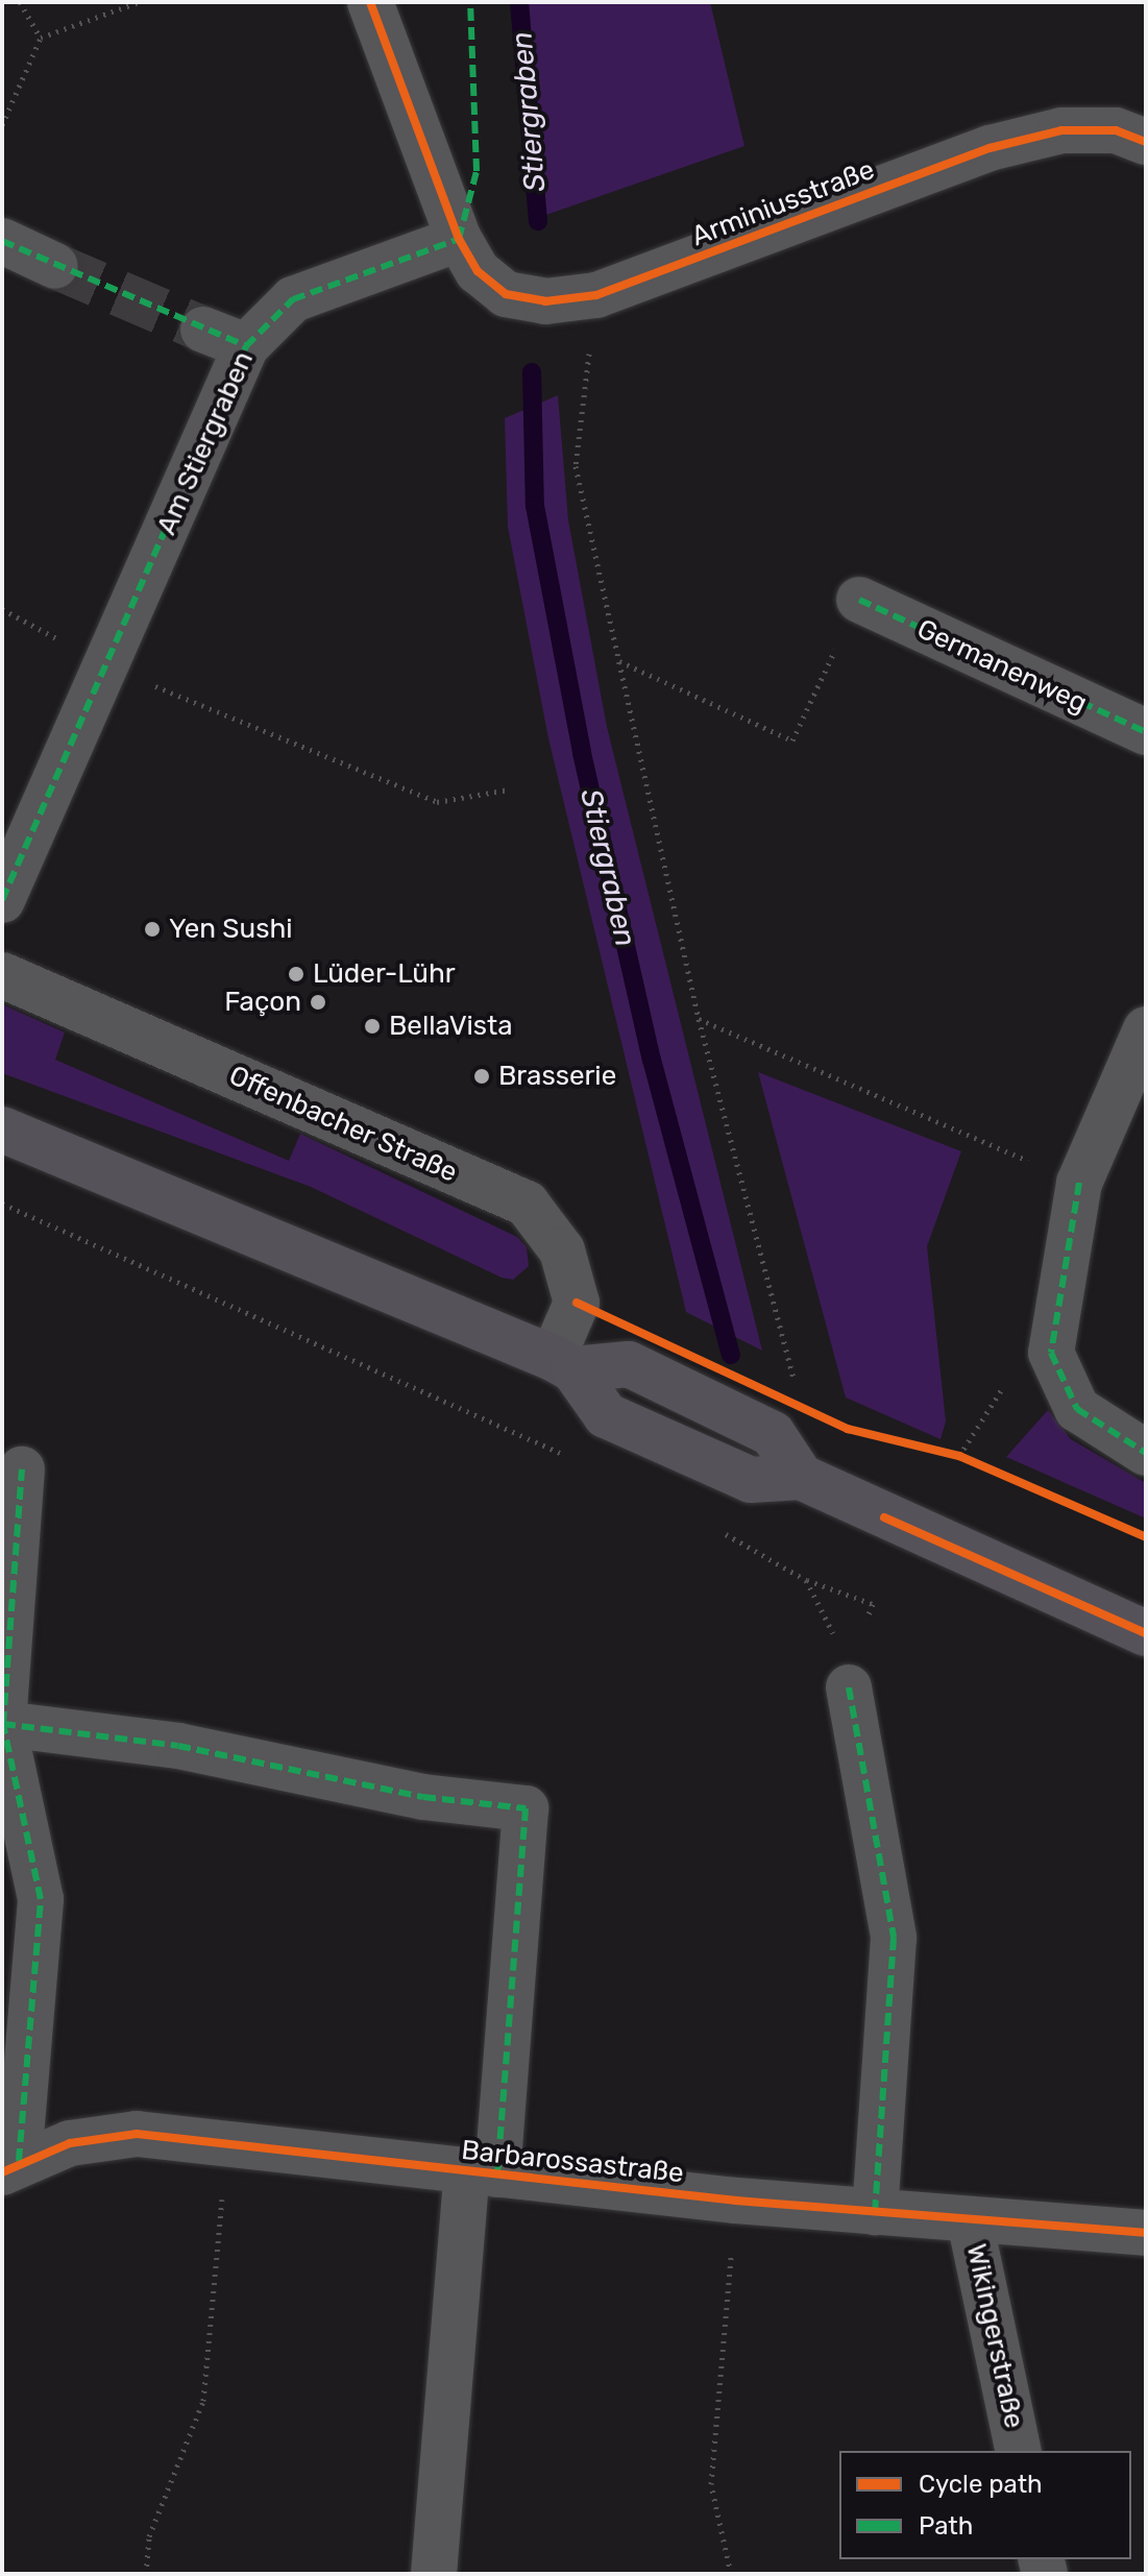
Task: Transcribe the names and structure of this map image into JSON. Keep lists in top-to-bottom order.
{
  "streets": {
    "street": [
      "Arminiusstraße",
      "Am Stiergraben",
      "Germanenweg",
      "Offenbacher Straße",
      "Barbarossastraße",
      "Wikingerstraße"
    ]
  },
  "crossings": [
    ["Arminiusstraße", "Am Stiergraben"],
    ["Barbarossastraße", "Wikingerstraße"]
  ],
  "water": ["Stiergraben"],
  "places": [
    "Yen Sushi",
    "Lüder-Lühr",
    "Façon",
    "BellaVista",
    "Brasserie"
  ],
  "legend": ["Cycle path", "Path"]
}
